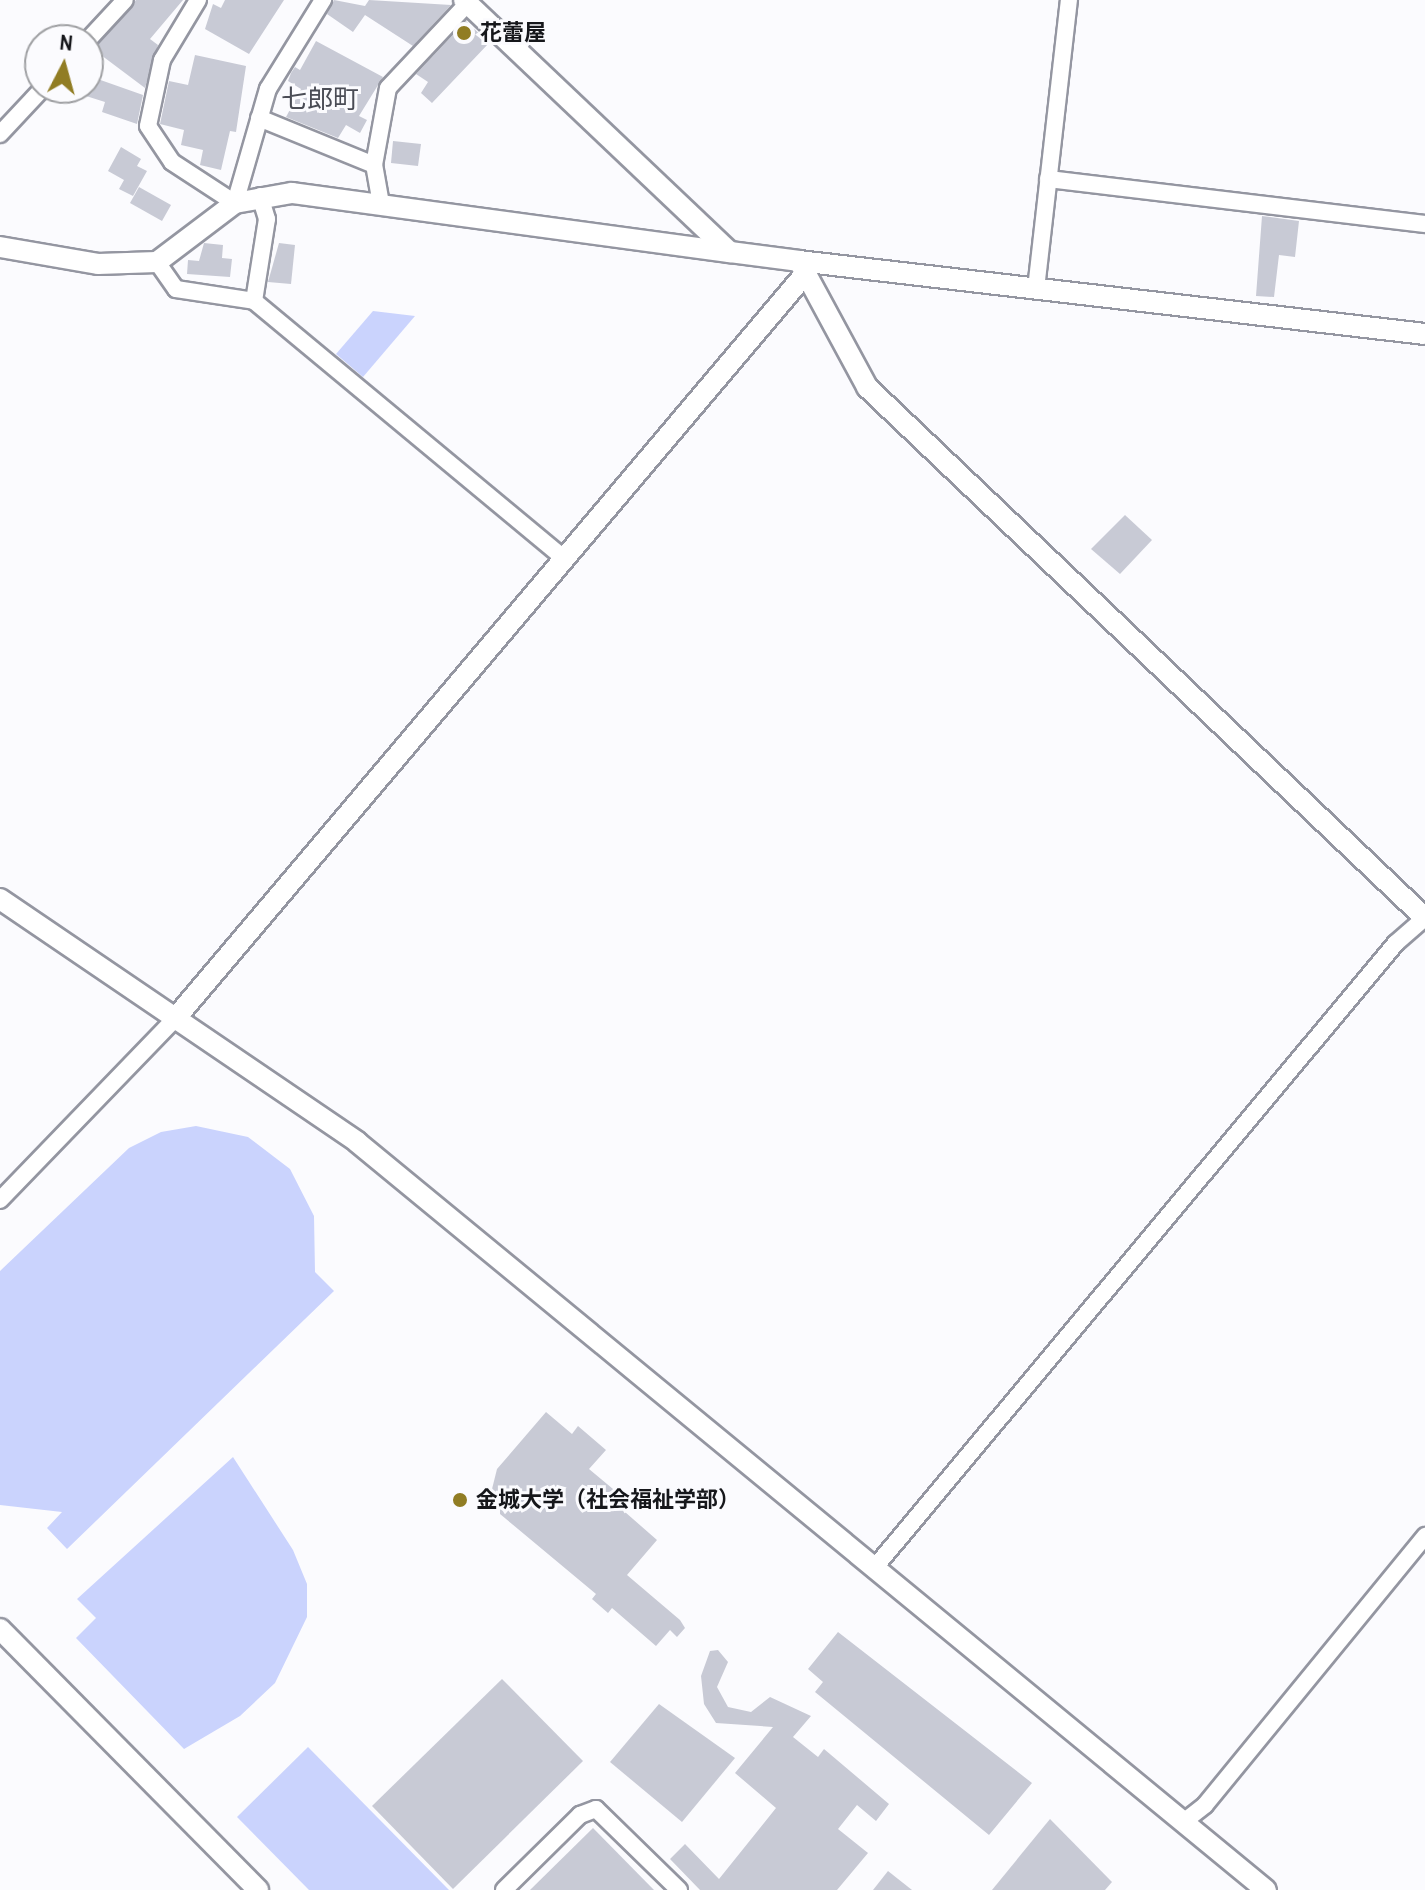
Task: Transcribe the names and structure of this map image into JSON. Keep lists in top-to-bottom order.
{
  "districts": ["七郎町"],
  "places": ["花蕾屋", "金城大学（社会福祉学部）"],
  "north": "top"
}
